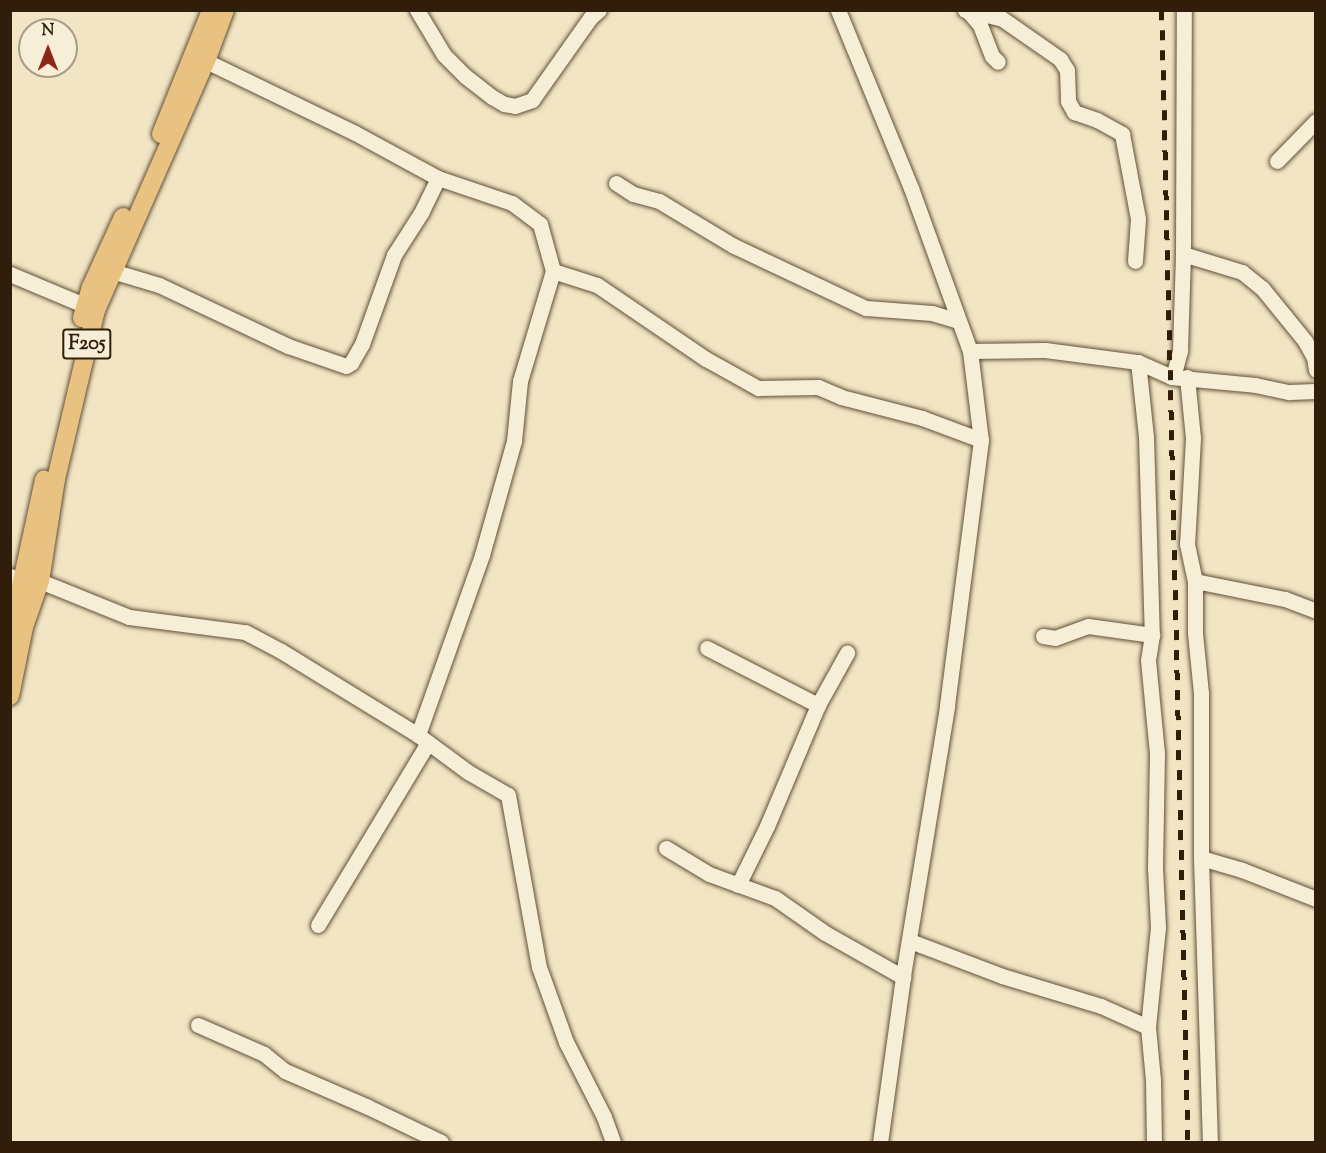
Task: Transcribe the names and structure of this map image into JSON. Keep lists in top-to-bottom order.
{
  "streets": {
    "main road": ["F205"]
  },
  "north": "top"
}
